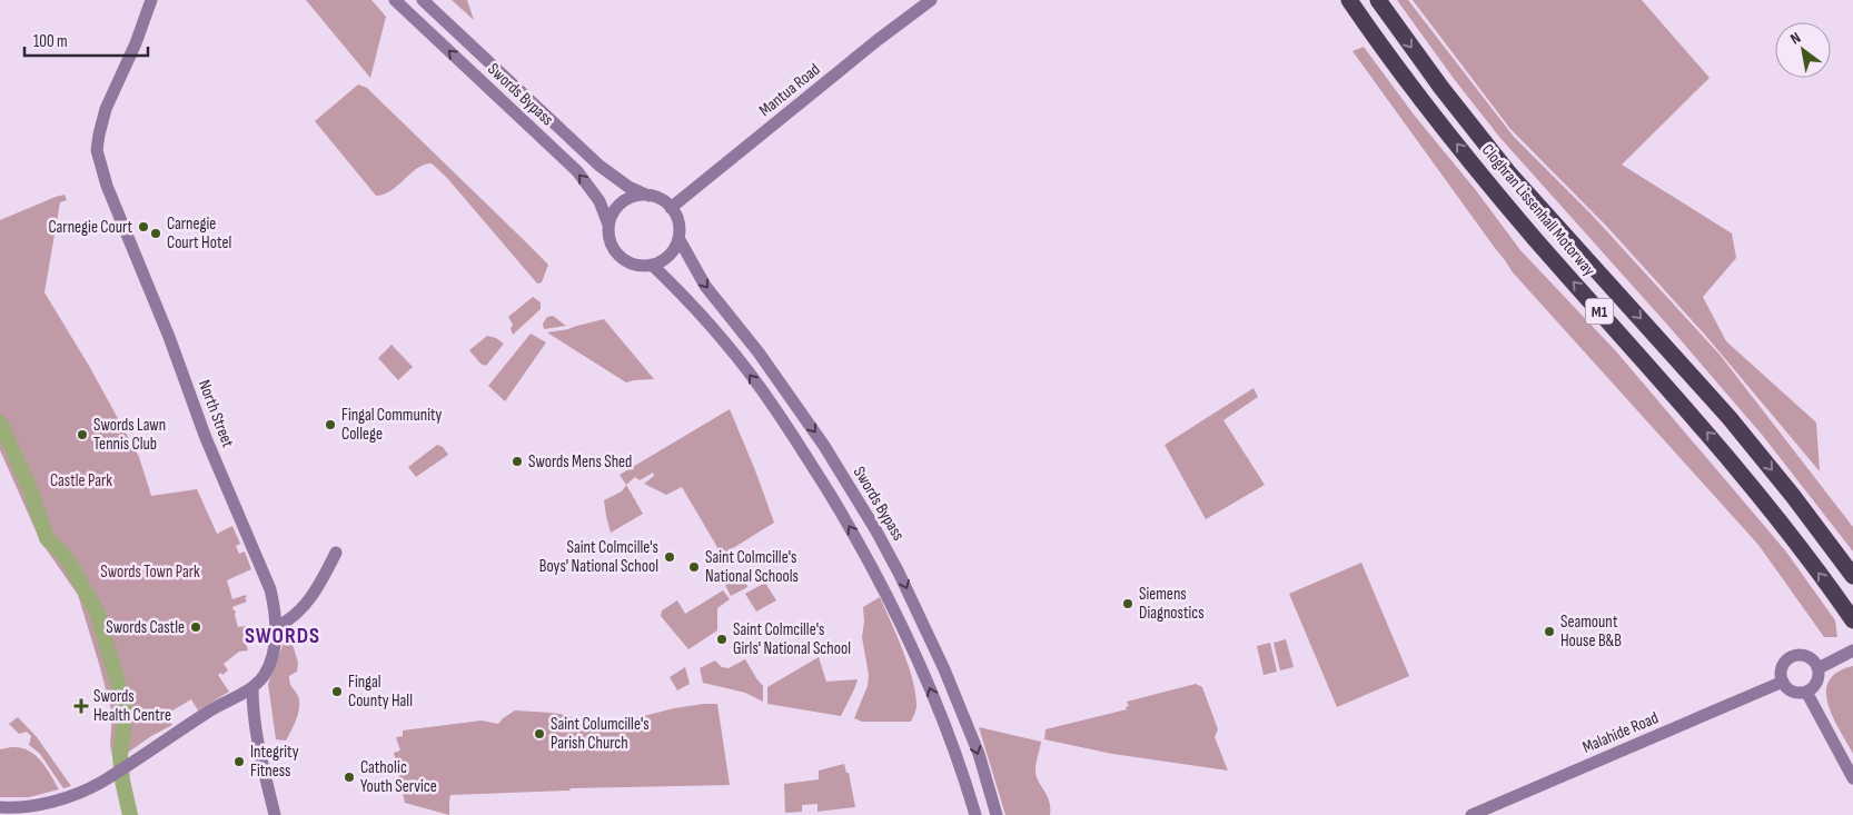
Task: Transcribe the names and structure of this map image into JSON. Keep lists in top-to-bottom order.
{
  "streets": {
    "highway": ["Cloghran Lissenhall Motorway", "M1"],
    "main road": [
      "Mantua Road",
      "Swords Bypass",
      "North Street",
      "Malahide Road"
    ]
  },
  "crossings": [
    ["Mantua Road", "Swords Bypass"]
  ],
  "districts": ["SWORDS"],
  "parks": ["Castle Park", "Swords Town Park"],
  "places": {
    "other": [
      "Carnegie Court",
      "Carnegie Court Hotel",
      "Fingal Community College",
      "Swords Lawn Tennis Club",
      "Swords Mens Shed",
      "Saint Colmcille's Boys' National School",
      "Saint Colmcille's National Schools",
      "Siemens Diagnostics",
      "Swords Castle",
      "Seamount House B&B",
      "Saint Colmcille's Girls' National School",
      "Fingal County Hall",
      "Saint Columcille's Parish Church",
      "Integrity Fitness",
      "Catholic Youth Service"
    ],
    "health": ["Swords Health Centre"]
  },
  "scale_bar": "100 m",
  "north": "top left"
}
